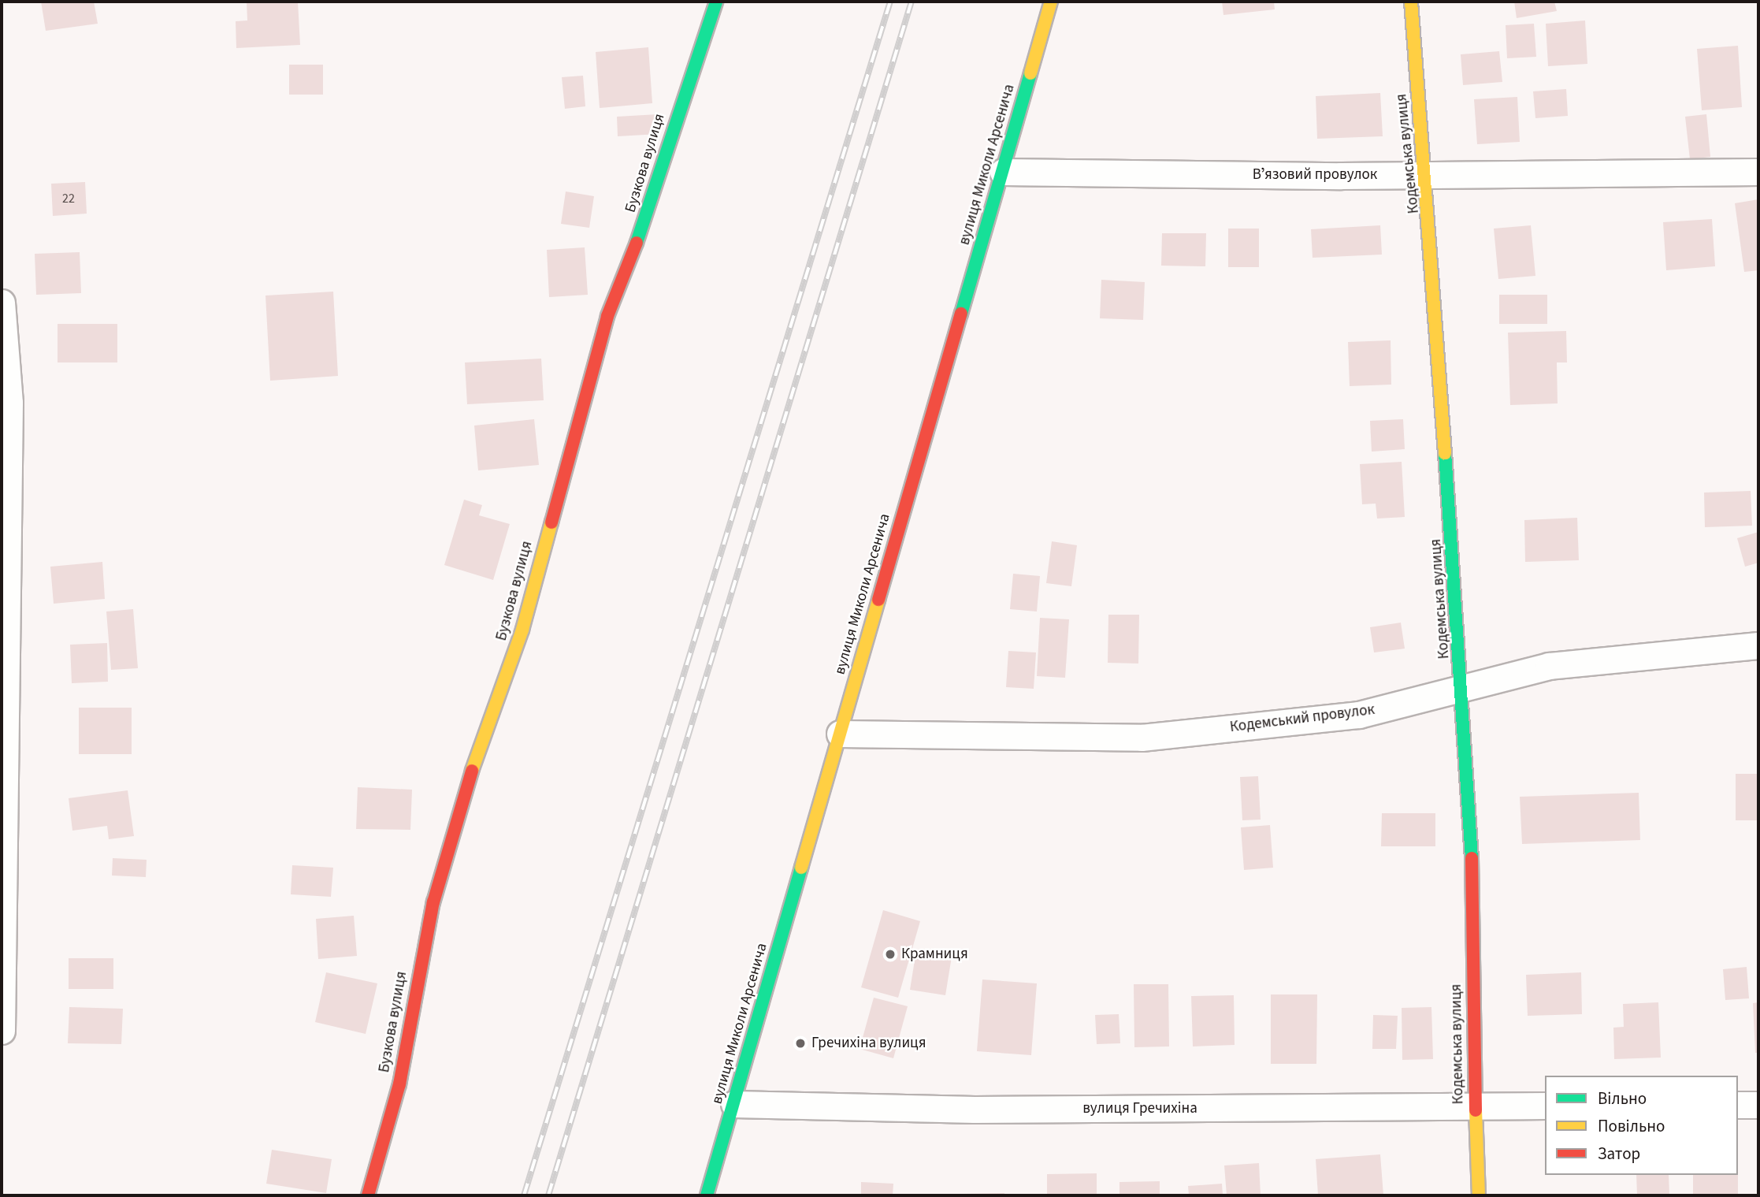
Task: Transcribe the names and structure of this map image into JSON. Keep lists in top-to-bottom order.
{
  "streets": {
    "street": [
      "Кодемська вулиця",
      "Бузкова вулиця",
      "вулиця Миколи Арсенича",
      "Вʼязовий провулок",
      "Кодемський провулок",
      "вулиця Гречихіна"
    ]
  },
  "crossings": [
    ["Кодемська вулиця", "Вʼязовий провулок"],
    ["Кодемська вулиця", "Кодемський провулок"],
    ["Кодемська вулиця", "вулиця Гречихіна"],
    ["вулиця Миколи Арсенича", "Вʼязовий провулок"],
    ["вулиця Миколи Арсенича", "Кодемський провулок"],
    ["вулиця Миколи Арсенича", "вулиця Гречихіна"]
  ],
  "places": ["Крамниця", "Гречихіна вулиця"],
  "house_numbers": ["22"],
  "legend": ["Вільно", "Повільно", "Затор"]
}
